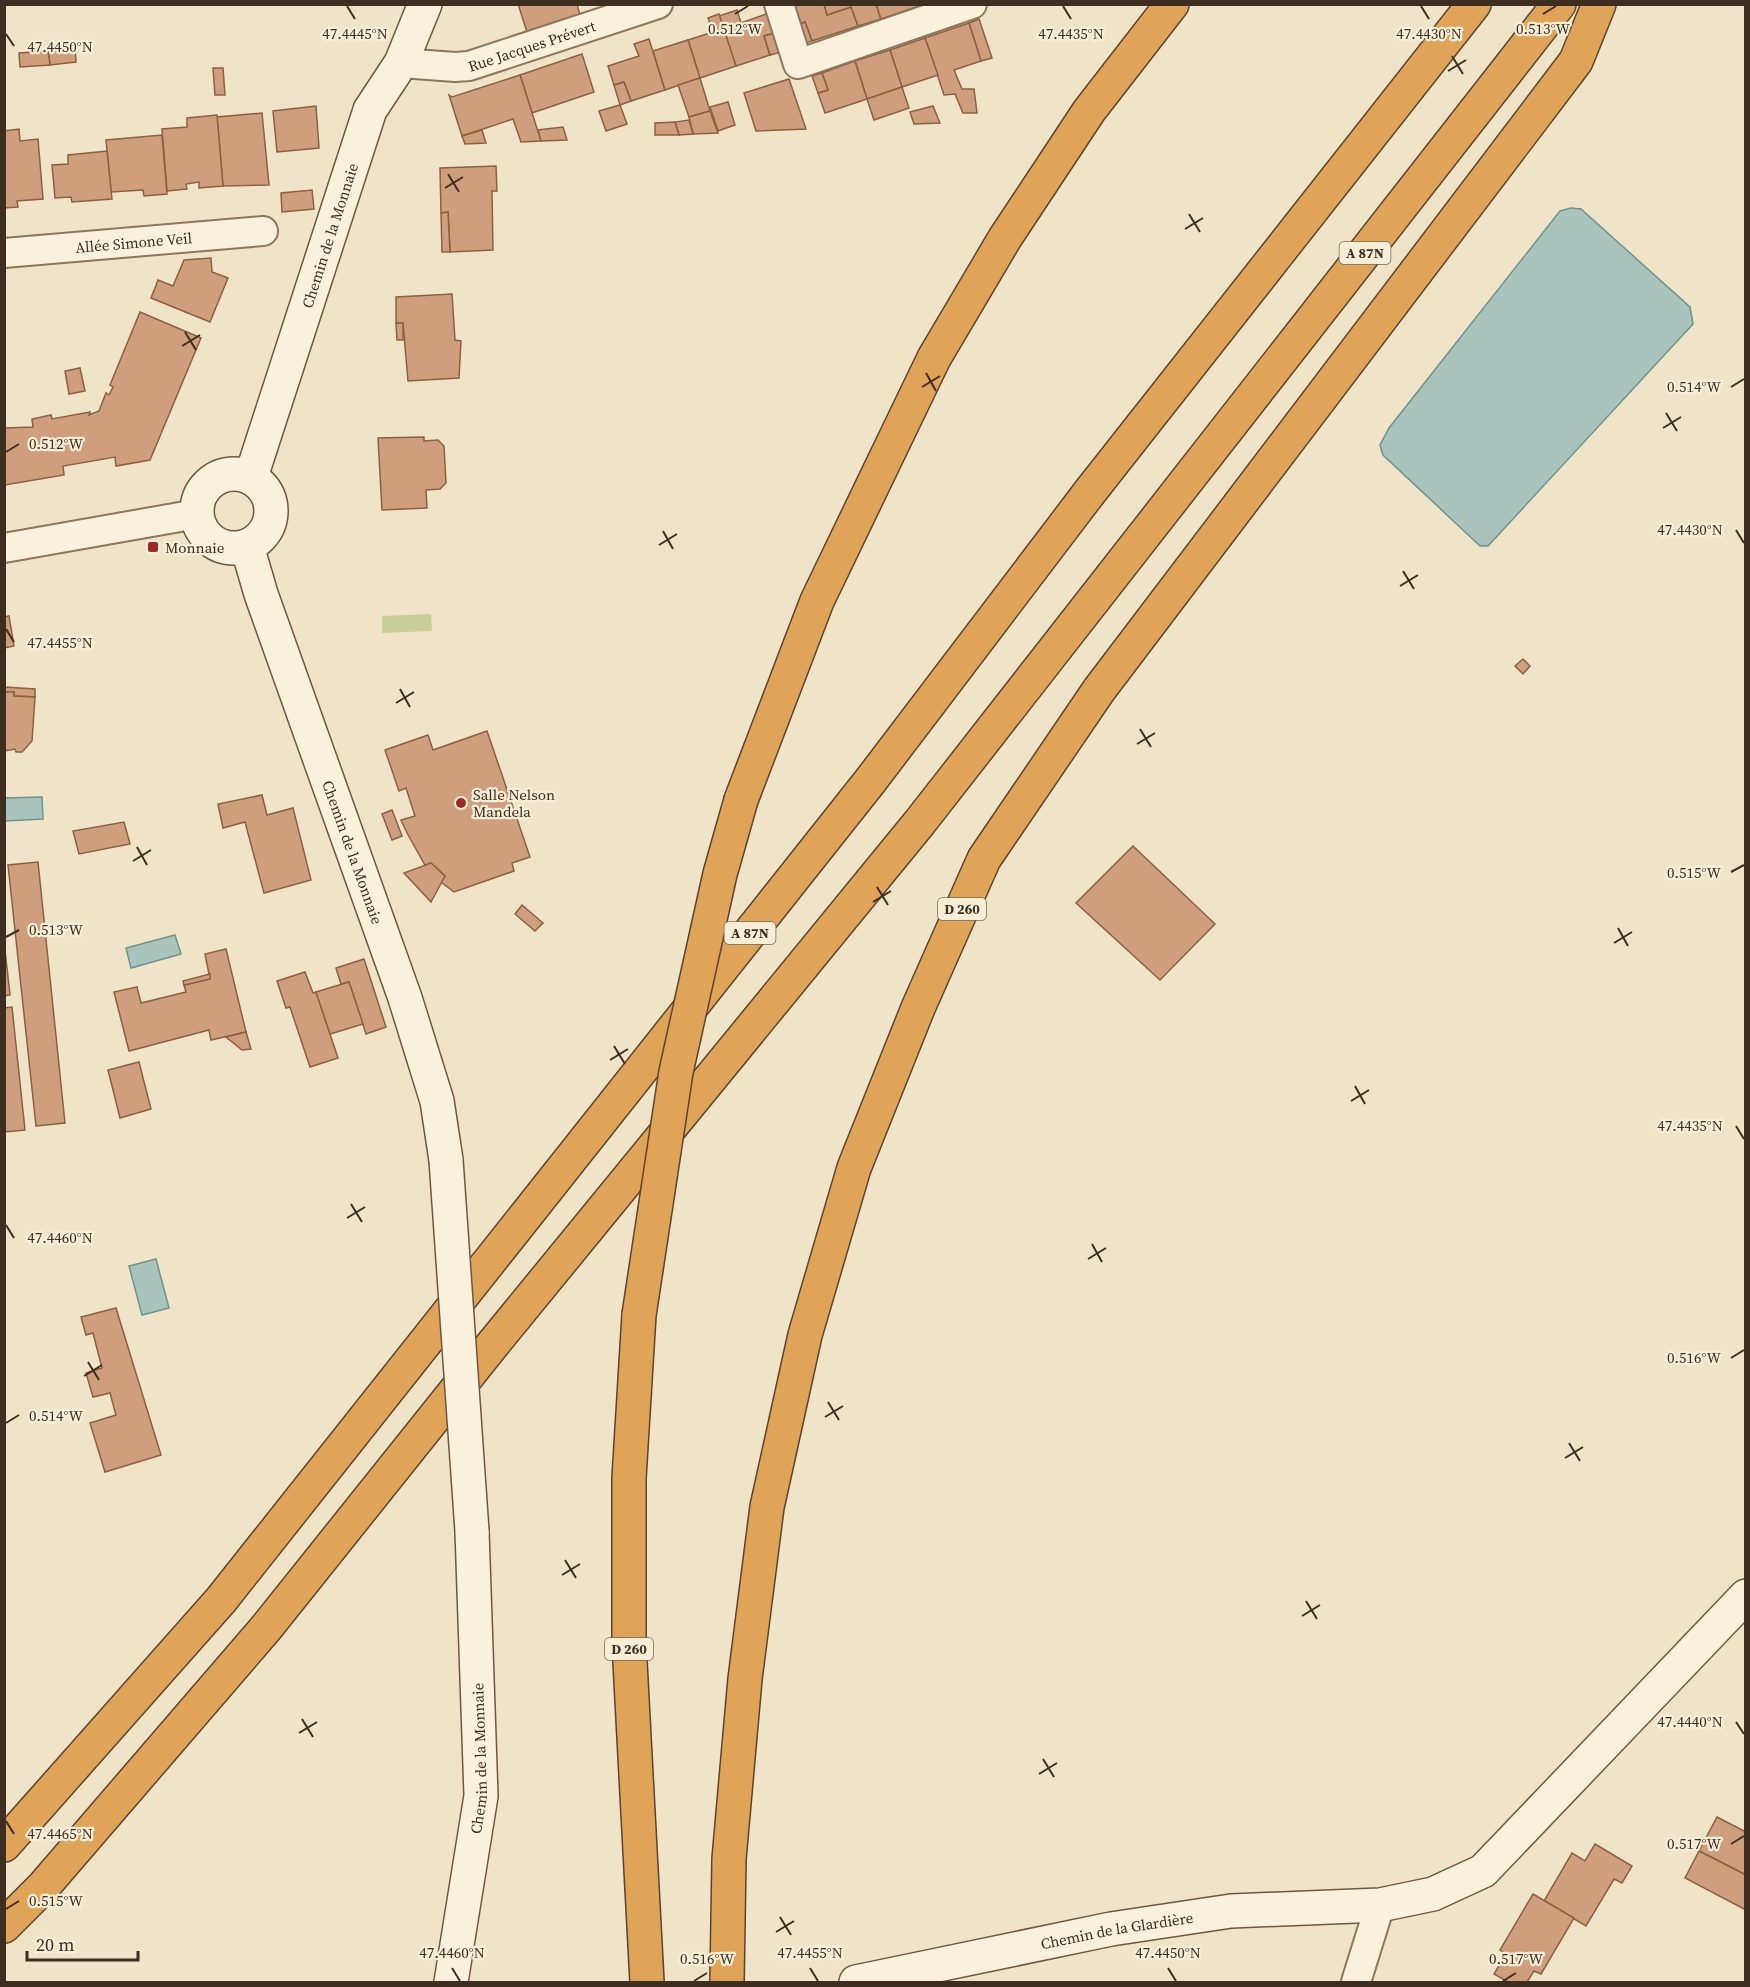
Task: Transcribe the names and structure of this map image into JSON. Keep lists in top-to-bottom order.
{
  "streets": {
    "highway": ["A 87N", "D 260"],
    "street": [
      "Rue Jacques Prévert",
      "Chemin de la Monnaie",
      "Allée Simone Veil",
      "Chemin de la Glardière"
    ]
  },
  "crossings": [
    ["Rue Jacques Prévert", "Chemin de la Monnaie"]
  ],
  "places": {
    "transit": ["Monnaie"],
    "other": ["Salle Nelson Mandela"]
  },
  "scale_bar": "20 m",
  "coordinates": [
    "0.512°W",
    "0.513°W",
    "47.4445°N",
    "47.4435°N",
    "47.4430°N",
    "47.4450°N",
    "0.514°W",
    "47.4455°N",
    "0.515°W",
    "47.4460°N",
    "0.516°W",
    "47.4440°N",
    "47.4465°N",
    "0.517°W"
  ]
}
